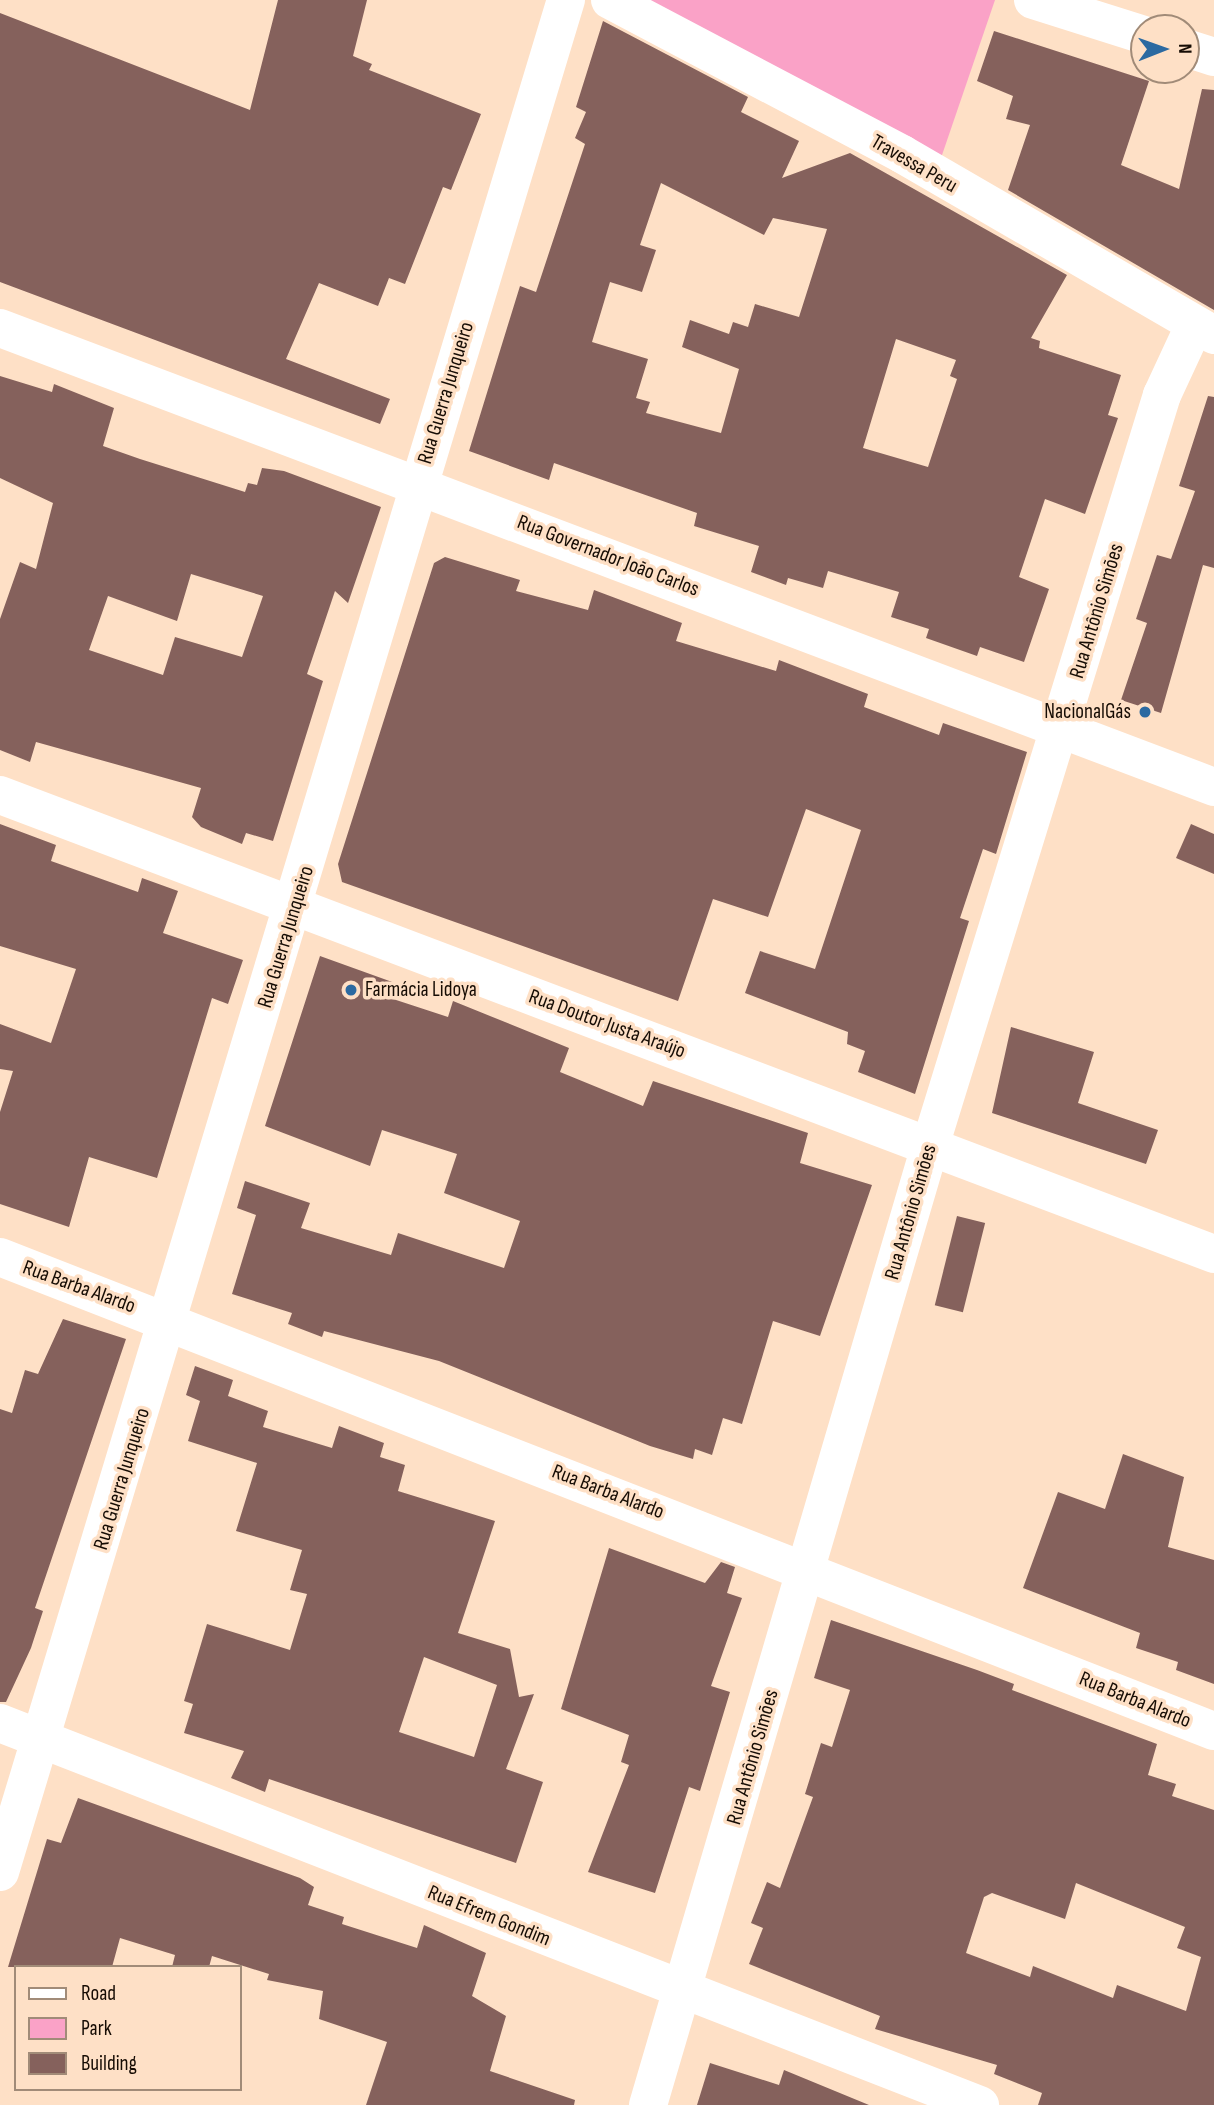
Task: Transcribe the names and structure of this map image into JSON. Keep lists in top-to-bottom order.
{
  "streets": {
    "street": [
      "Travessa Peru",
      "Rua Guerra Junqueiro",
      "Rua Governador João Carlos",
      "Rua Antônio Simões",
      "Rua Doutor Justa Araújo",
      "Rua Barba Alardo",
      "Rua Efrem Gondim"
    ]
  },
  "crossings": [
    ["Travessa Peru", "Rua Antônio Simões"],
    ["Rua Guerra Junqueiro", "Rua Governador João Carlos"],
    ["Rua Guerra Junqueiro", "Rua Doutor Justa Araújo"],
    ["Rua Guerra Junqueiro", "Rua Barba Alardo"],
    ["Rua Guerra Junqueiro", "Rua Efrem Gondim"],
    ["Rua Governador João Carlos", "Rua Antônio Simões"],
    ["Rua Antônio Simões", "Rua Doutor Justa Araújo"],
    ["Rua Antônio Simões", "Rua Barba Alardo"],
    ["Rua Antônio Simões", "Rua Efrem Gondim"]
  ],
  "places": ["NacionalGás", "Farmácia Lidoya"],
  "legend": ["Road", "Park", "Building"],
  "north": "right"
}
